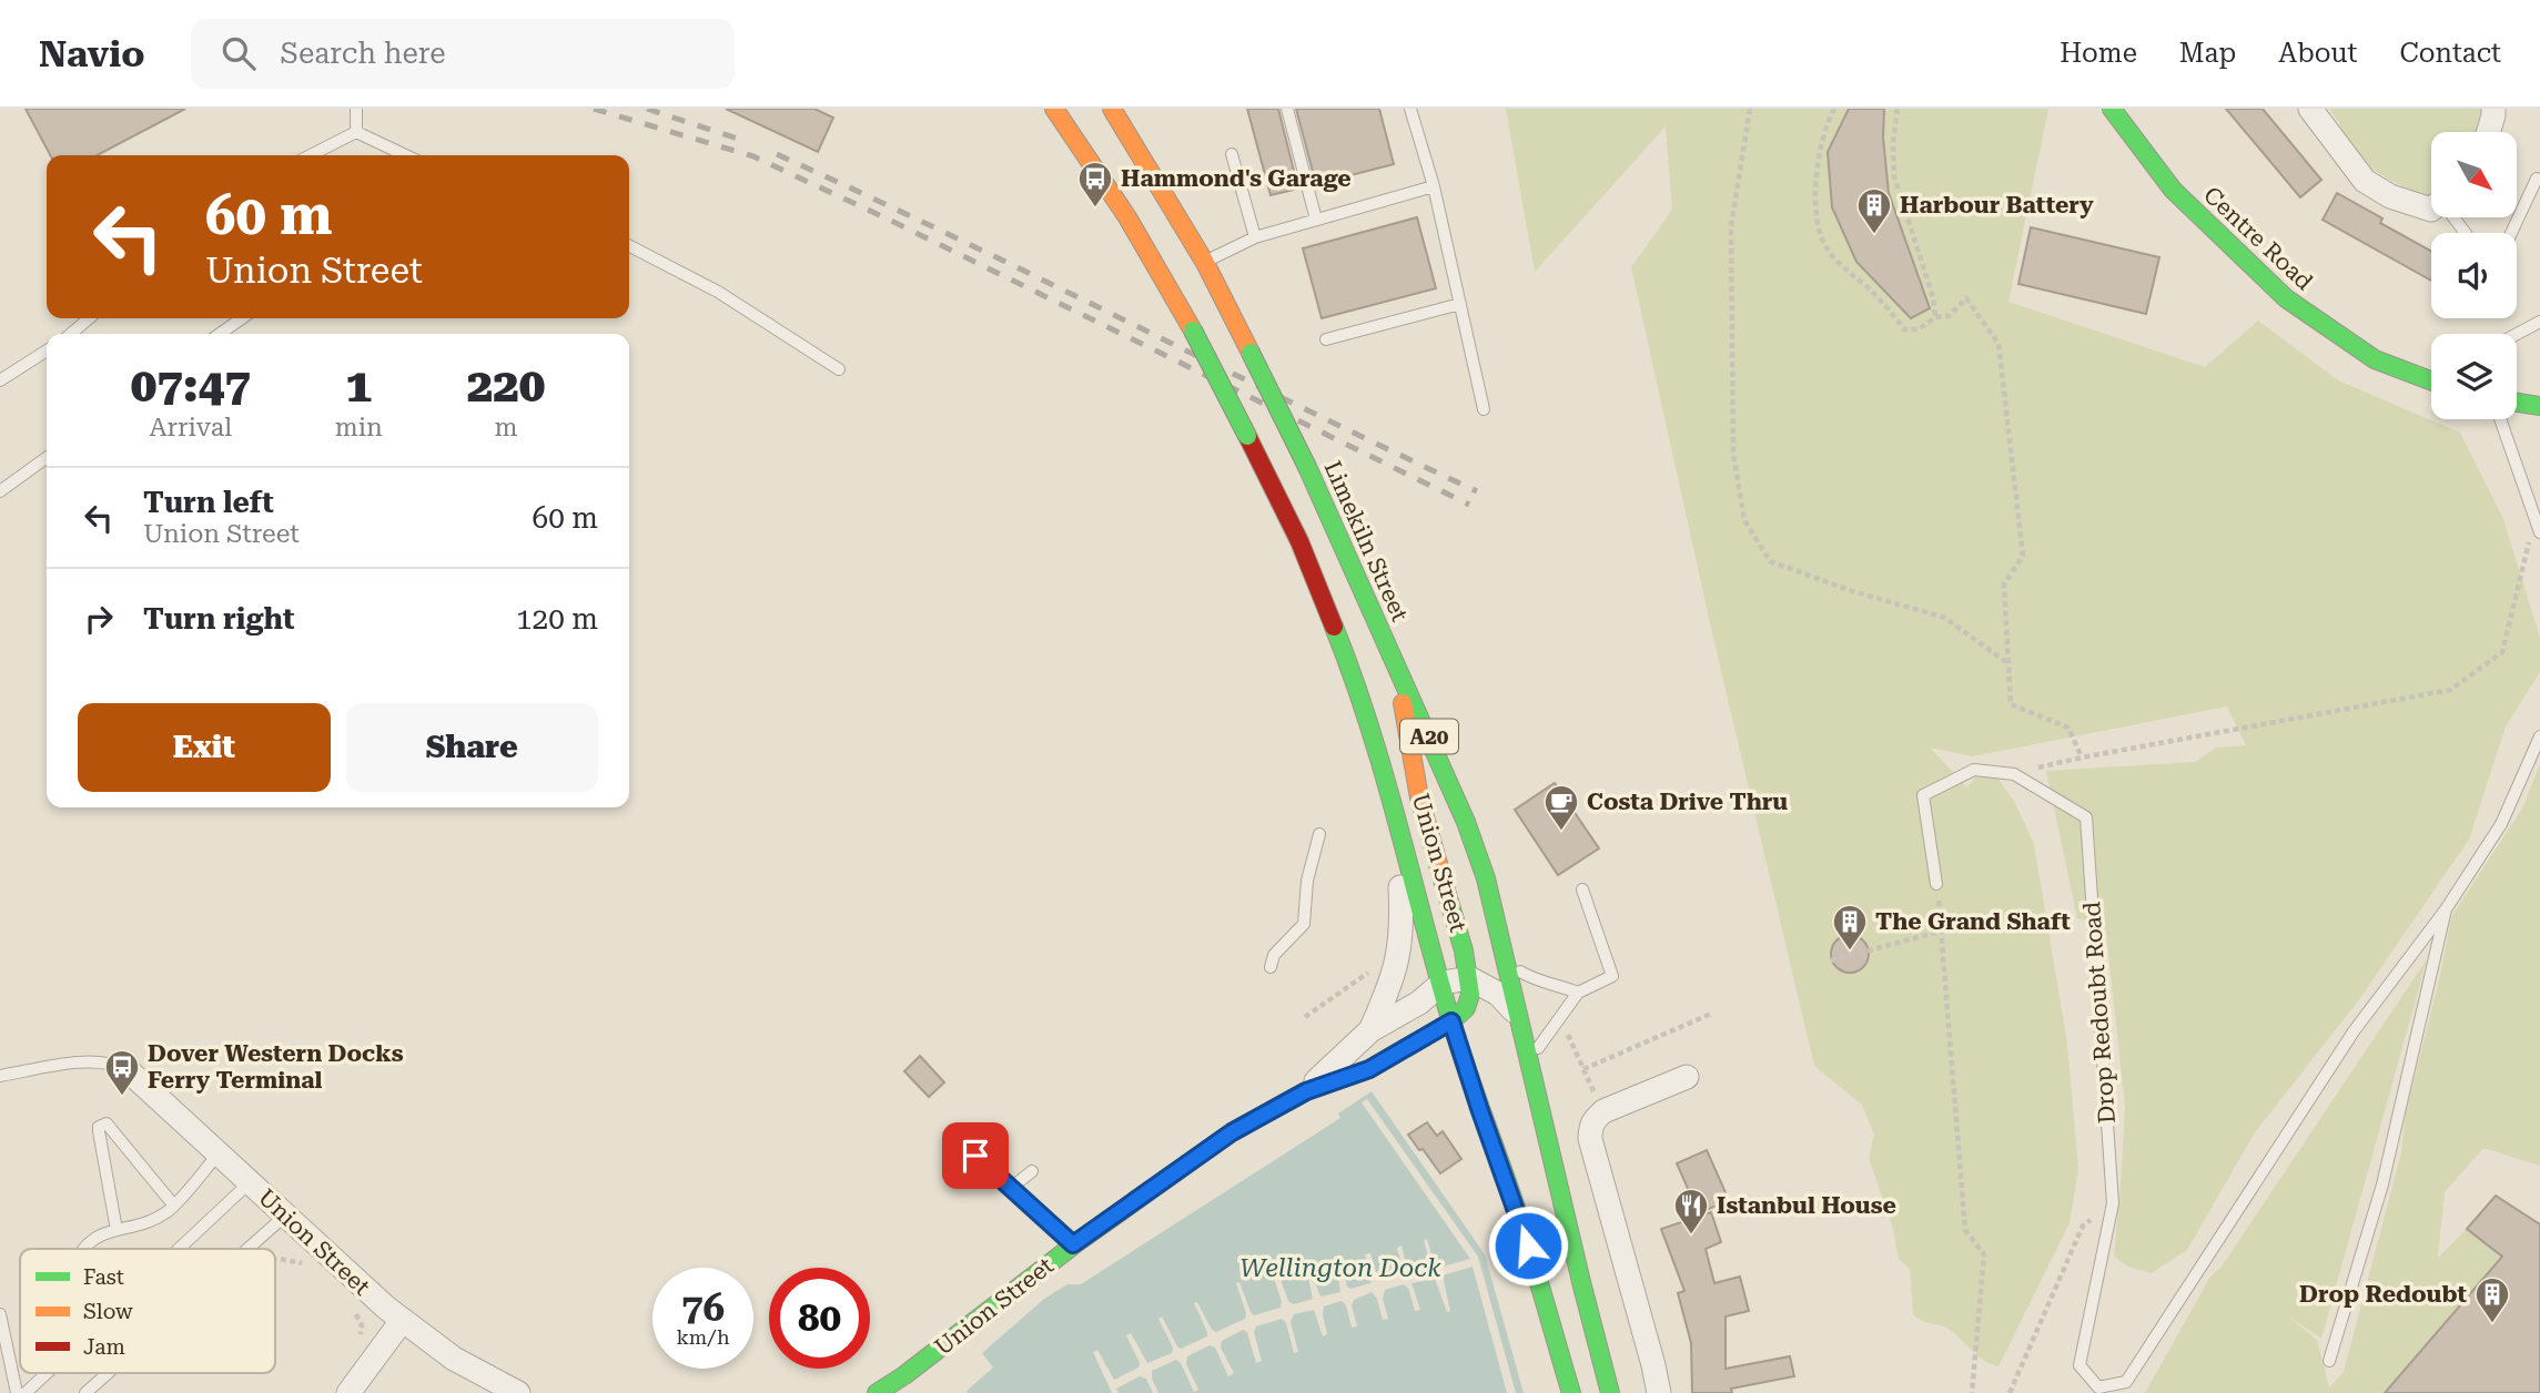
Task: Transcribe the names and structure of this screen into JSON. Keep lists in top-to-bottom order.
{
  "streets": {
    "main road": [
      "Centre Road",
      "Limekiln Street",
      "A20",
      "Union Street"
    ],
    "lane": ["Drop Redoubt Road"]
  },
  "crossings": [
    ["Limekiln Street", "A20"],
    ["Limekiln Street", "Union Street"],
    ["A20", "Union Street"]
  ],
  "water": ["Wellington Dock"],
  "places": {
    "bus stop": ["Hammond's Garage", "Dover Western Docks Ferry Terminal"],
    "building": ["Harbour Battery", "The Grand Shaft", "Drop Redoubt"],
    "cafe": ["Costa Drive Thru"],
    "restaurant": ["Istanbul House"]
  },
  "legend": ["Fast", "Slow", "Jam"],
  "north": "bottom right",
  "page": {
    "header": "Navio",
    "search": "Search here",
    "nav": [
      "Home",
      "Map",
      "About",
      "Contact"
    ],
    "turn": ["60 m", "Union Street"],
    "eta": [
      "07:47",
      "Arrival",
      "1",
      "min",
      "220",
      "m"
    ],
    "list": [
      {
        "name": "Turn left",
        "note": "Union Street",
        "value": "60 m"
      },
      {
        "name": "Turn right",
        "value": "120 m"
      }
    ],
    "buttons": ["Exit", "Share"],
    "speed": "76 km/h",
    "limit": "80"
  }
}
